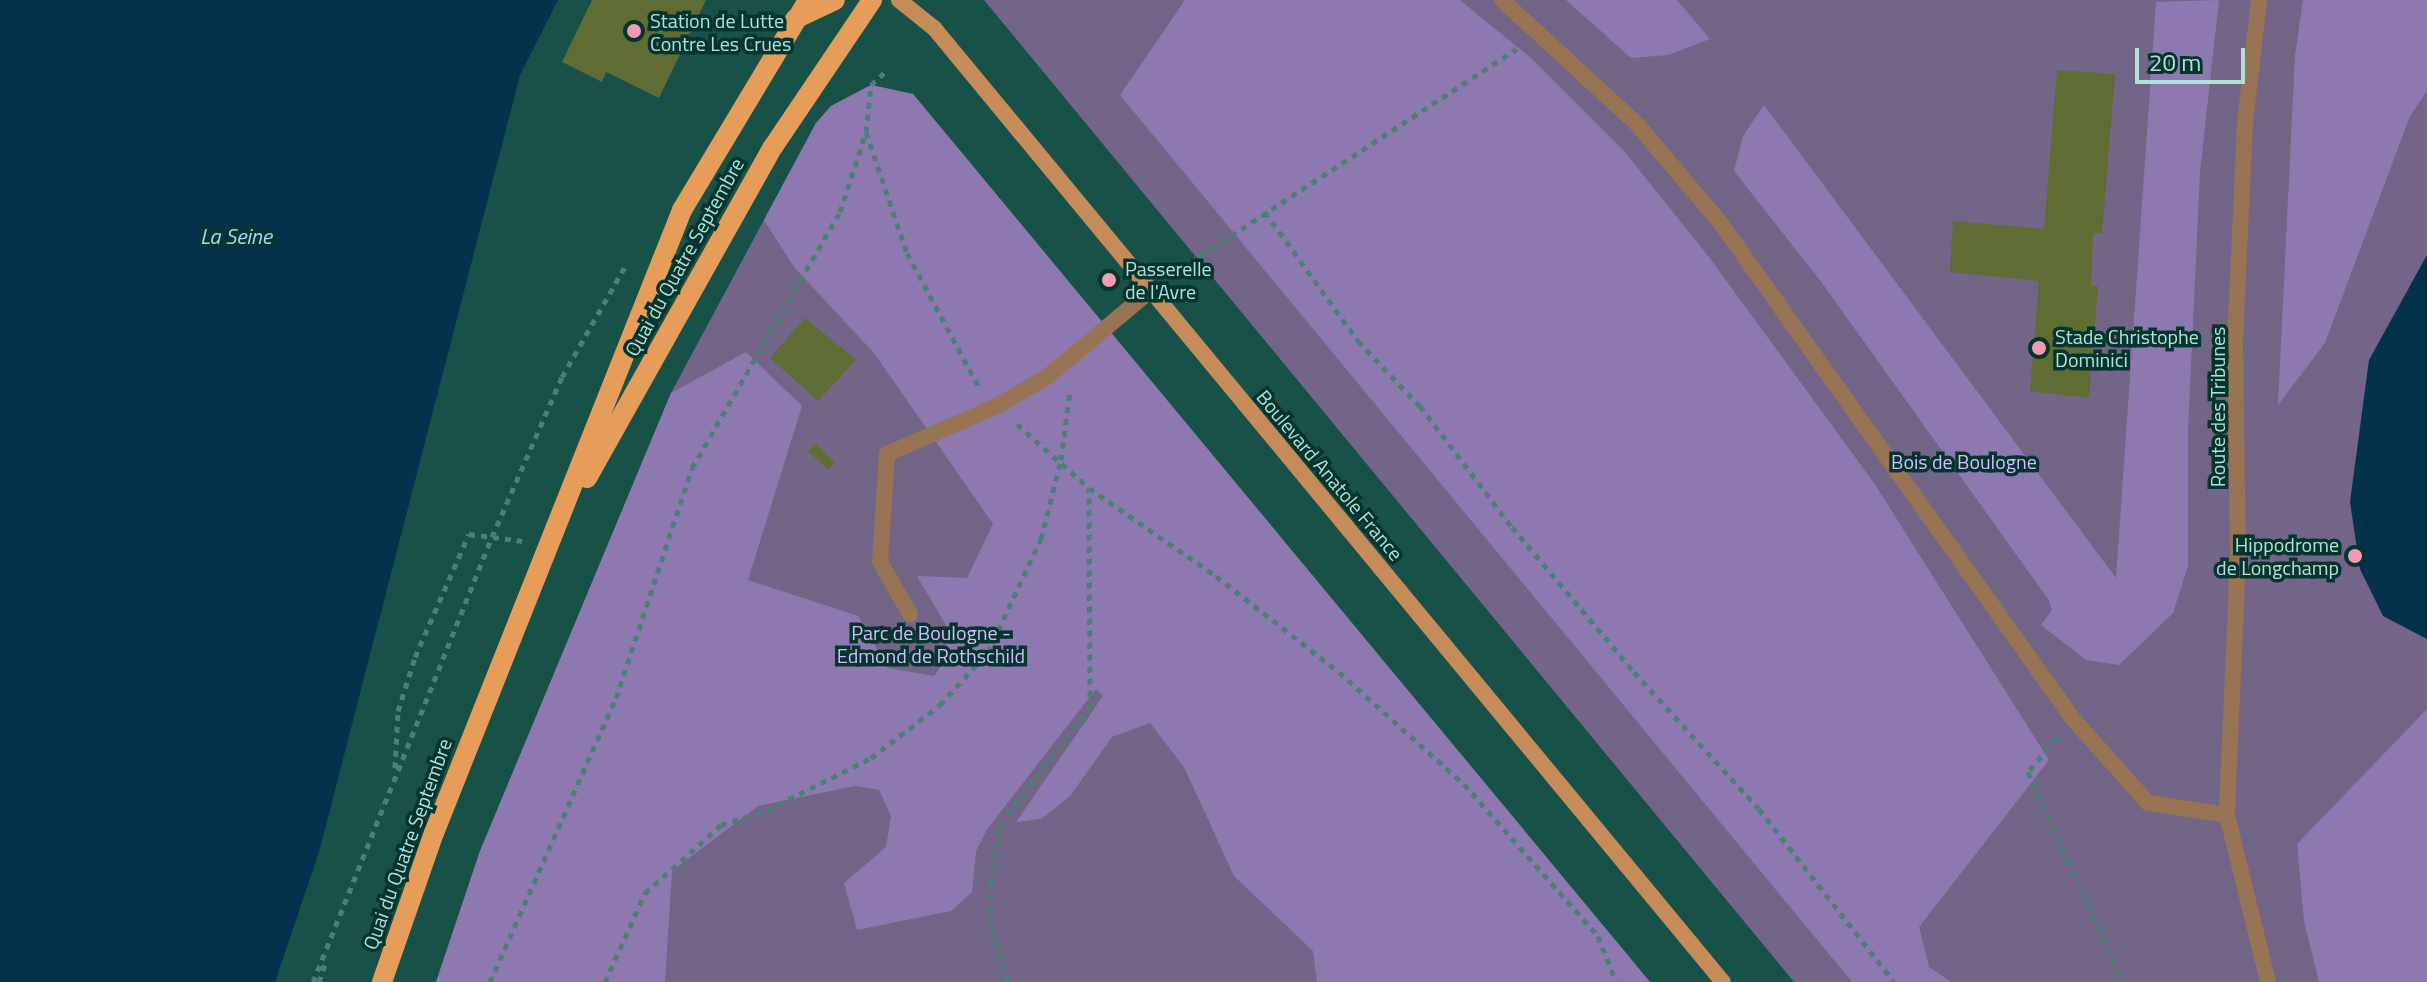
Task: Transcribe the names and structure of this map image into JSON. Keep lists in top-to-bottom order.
{
  "streets": {
    "main road": ["Quai du Quatre Septembre", "Boulevard Anatole France"],
    "lane": ["Route des Tribunes"]
  },
  "water": ["La Seine"],
  "parks": ["Bois de Boulogne", "Parc de Boulogne - Edmond de Rothschild"],
  "places": [
    "Station de Lutte Contre Les Crues",
    "Passerelle de l'Avre",
    "Stade Christophe Dominici",
    "Hippodrome de Longchamp"
  ],
  "scale_bar": "20 m"
}
